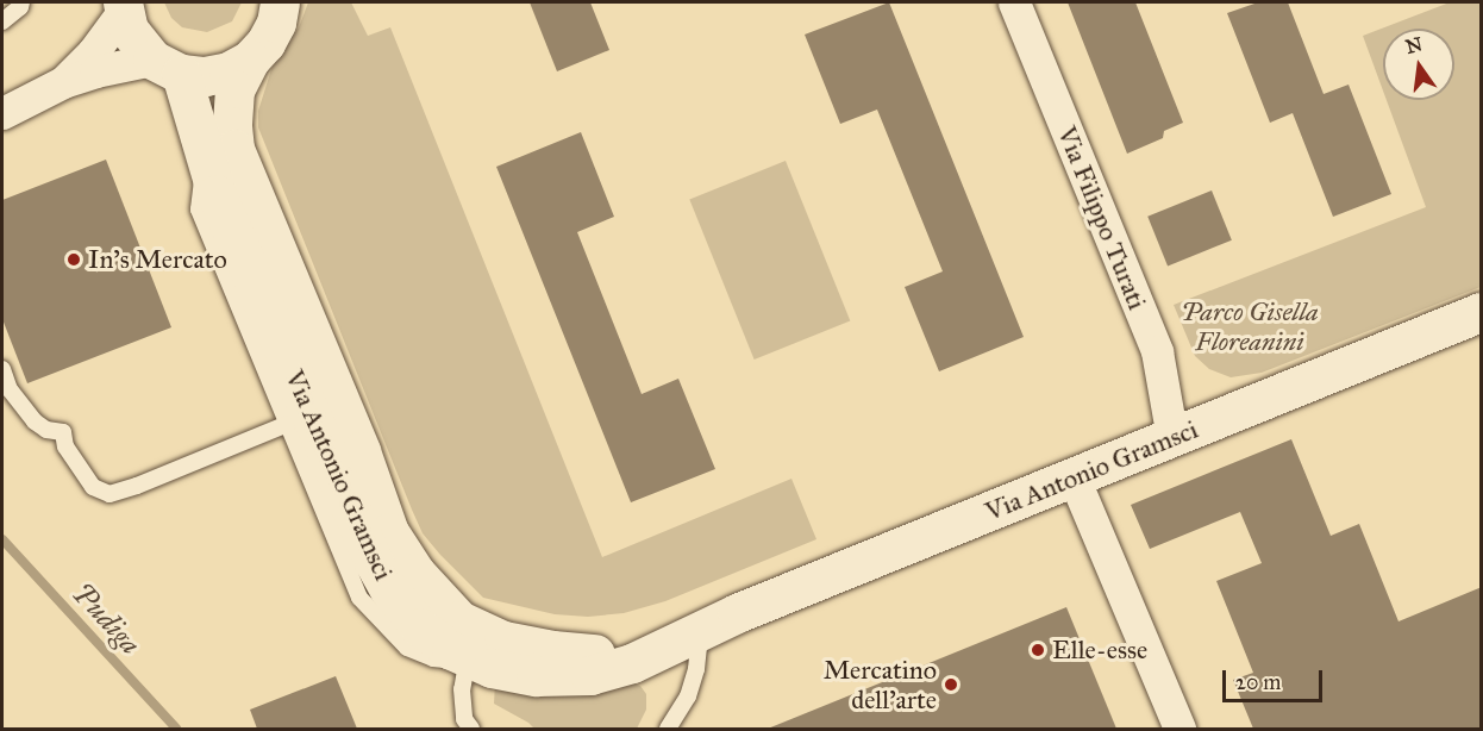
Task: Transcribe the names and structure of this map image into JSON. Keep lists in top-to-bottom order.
{
  "streets": {
    "street": ["Via Filippo Turati", "Via Antonio Gramsci"]
  },
  "crossings": [
    ["Via Filippo Turati", "Via Antonio Gramsci"]
  ],
  "water": ["Pudiga"],
  "parks": ["Parco Gisella Floreanini"],
  "places": ["In's Mercato", "Elle-esse", "Mercatino dell’arte"],
  "scale_bar": "20 m",
  "north": "top"
}
